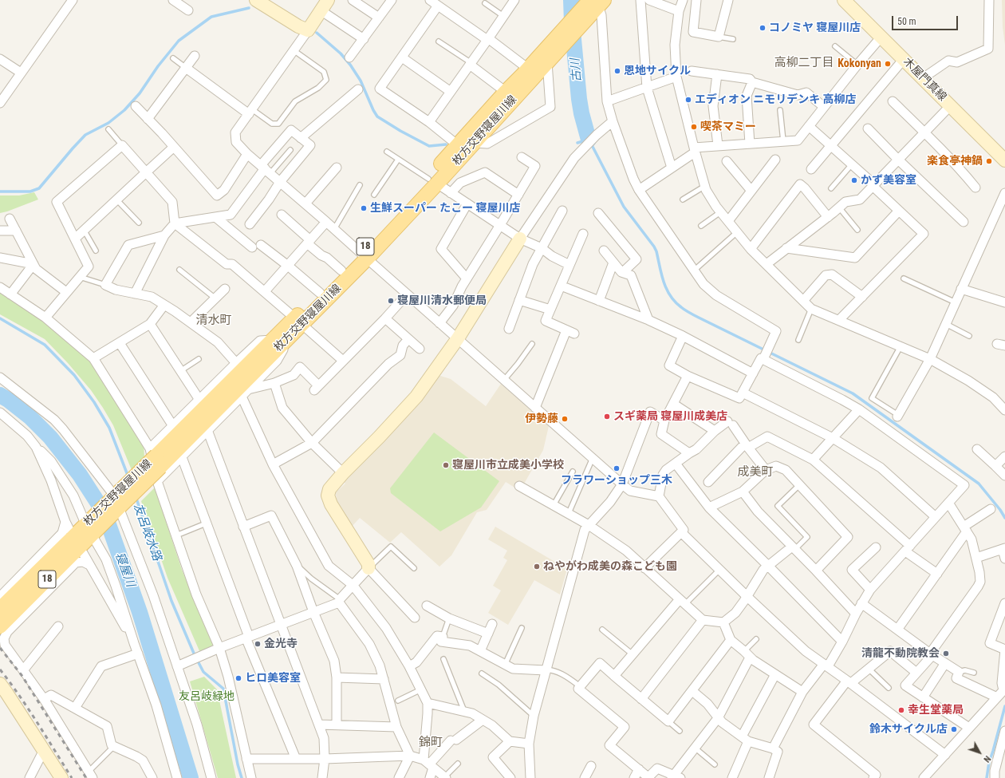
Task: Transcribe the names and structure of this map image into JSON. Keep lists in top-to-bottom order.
{
  "streets": {
    "main road": ["枚方交野寝屋川線", "18"],
    "street": ["木屋門真線"]
  },
  "districts": [
    "高柳二丁目",
    "清水町",
    "成美町",
    "錦町"
  ],
  "water": ["古川", "友呂岐水路", "寝屋川"],
  "parks": ["友呂岐緑地"],
  "places": [
    "コノミヤ 寝屋川店",
    "Kokonyan",
    "恩地サイクル",
    "エディオン ニモリデンキ 高柳店",
    "喫茶マミー",
    "楽食亭神鍋",
    "かず美容室",
    "生鮮スーパー たこー 寝屋川店",
    "寝屋川清水郵便局",
    "スギ薬局 寝屋川成美店",
    "伊勢藤",
    "寝屋川市立成美小学校",
    "フラワーショップ三木",
    "ねやがわ成美の森こども園",
    "金光寺",
    "清龍不動院教会",
    "ヒロ美容室",
    "幸生堂薬局",
    "鈴木サイクル店"
  ],
  "scale_bar": "50 m",
  "north": "bottom right"
}
